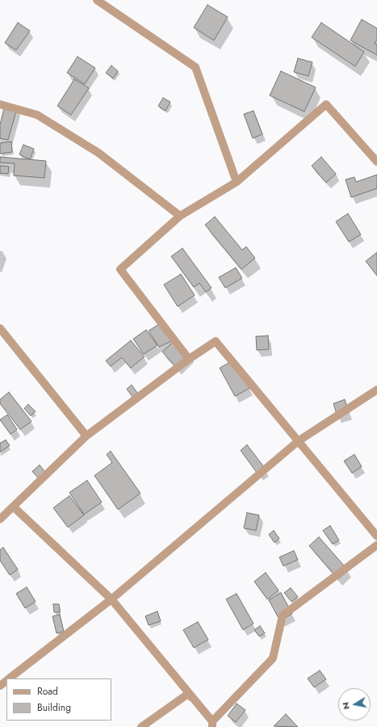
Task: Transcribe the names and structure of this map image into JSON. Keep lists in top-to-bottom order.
{
  "legend": ["Road", "Building"],
  "north": "left"
}
